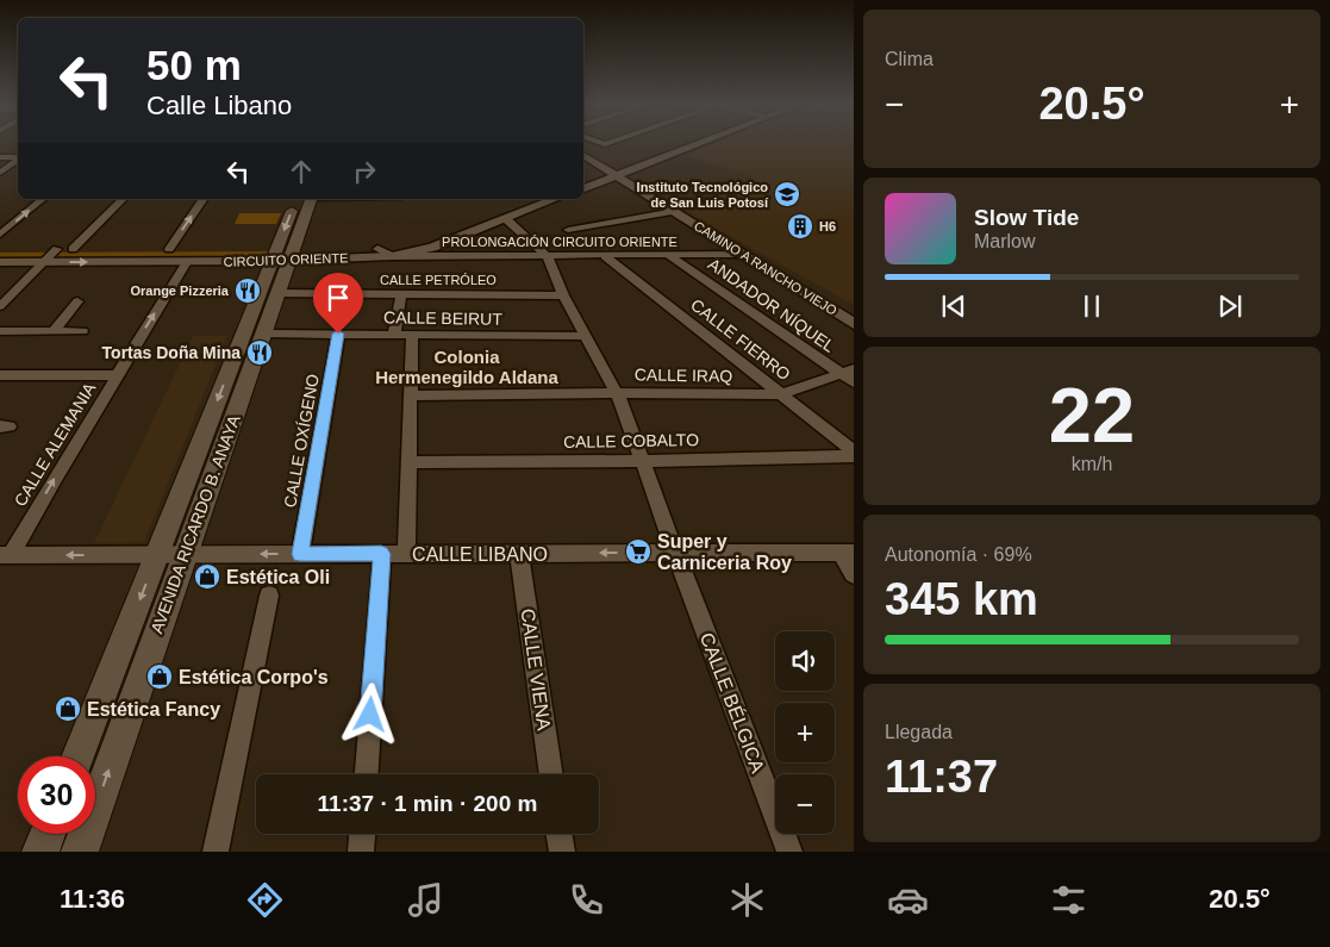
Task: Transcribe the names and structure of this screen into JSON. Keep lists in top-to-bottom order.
{
  "streets": {
    "main road": ["AVENIDA RICARDO B. ANAYA"],
    "street": [
      "PROLONGACIÓN CIRCUITO ORIENTE",
      "CIRCUITO ORIENTE",
      "CAMINO A RANCHO VIEJO",
      "CALLE PETRÓLEO",
      "ANDADOR NÍQUEL",
      "CALLE BEIRUT",
      "CALLE FIERRO",
      "CALLE IRAQ",
      "CALLE OXÍGENO",
      "CALLE COBALTO",
      "CALLE ALEMANIA",
      "CALLE LIBANO",
      "CALLE VIENA",
      "CALLE BÉLGICA"
    ]
  },
  "crossings": [
    ["PROLONGACIÓN CIRCUITO ORIENTE", "CIRCUITO ORIENTE"],
    ["PROLONGACIÓN CIRCUITO ORIENTE", "CAMINO A RANCHO VIEJO"],
    ["PROLONGACIÓN CIRCUITO ORIENTE", "ANDADOR NÍQUEL"],
    ["PROLONGACIÓN CIRCUITO ORIENTE", "CALLE FIERRO"],
    ["PROLONGACIÓN CIRCUITO ORIENTE", "CALLE BÉLGICA"],
    ["CIRCUITO ORIENTE", "CALLE ALEMANIA"],
    ["CIRCUITO ORIENTE", "AVENIDA RICARDO B. ANAYA"],
    ["CALLE PETRÓLEO", "AVENIDA RICARDO B. ANAYA"],
    ["CALLE PETRÓLEO", "CALLE BÉLGICA"],
    ["ANDADOR NÍQUEL", "CALLE IRAQ"],
    ["CALLE BEIRUT", "CALLE OXÍGENO"],
    ["CALLE BEIRUT", "AVENIDA RICARDO B. ANAYA"],
    ["CALLE BEIRUT", "CALLE BÉLGICA"],
    ["CALLE FIERRO", "CALLE IRAQ"],
    ["CALLE IRAQ", "CALLE BÉLGICA"],
    ["CALLE OXÍGENO", "CALLE LIBANO"],
    ["CALLE COBALTO", "CALLE BÉLGICA"],
    ["CALLE ALEMANIA", "CALLE LIBANO"],
    ["AVENIDA RICARDO B. ANAYA", "CALLE LIBANO"],
    ["CALLE LIBANO", "CALLE VIENA"],
    ["CALLE LIBANO", "CALLE BÉLGICA"]
  ],
  "one_way": ["CALLE LIBANO"],
  "districts": ["Colonia Hermenegildo Aldana"],
  "places": {
    "school or university": ["Instituto Tecnológico de San Luis Potosí"],
    "building": ["H6"],
    "restaurant": ["Orange Pizzeria", "Tortas Doña Mina"],
    "supermarket": ["Super y Carniceria Roy"],
    "shop": ["Estética Oli", "Estética Corpo's", "Estética Fancy"]
  },
  "page": {
    "tile": [
      "Clima",
      ["22", "km/h"],
      ["Autonomía · 69%", "345 km"],
      ["Llegada", "11:37"]
    ],
    "turn": ["50 m", "Calle Libano"],
    "heat": ["−", "20.5°", "+"],
    "song": ["Slow Tide", "Marlow"],
    "map_buttons": ["+", "−"],
    "limit": "30",
    "trip": "11:37 · 1 min · 200 m",
    "tabs": ["11:36", "20.5°"]
  }
}
